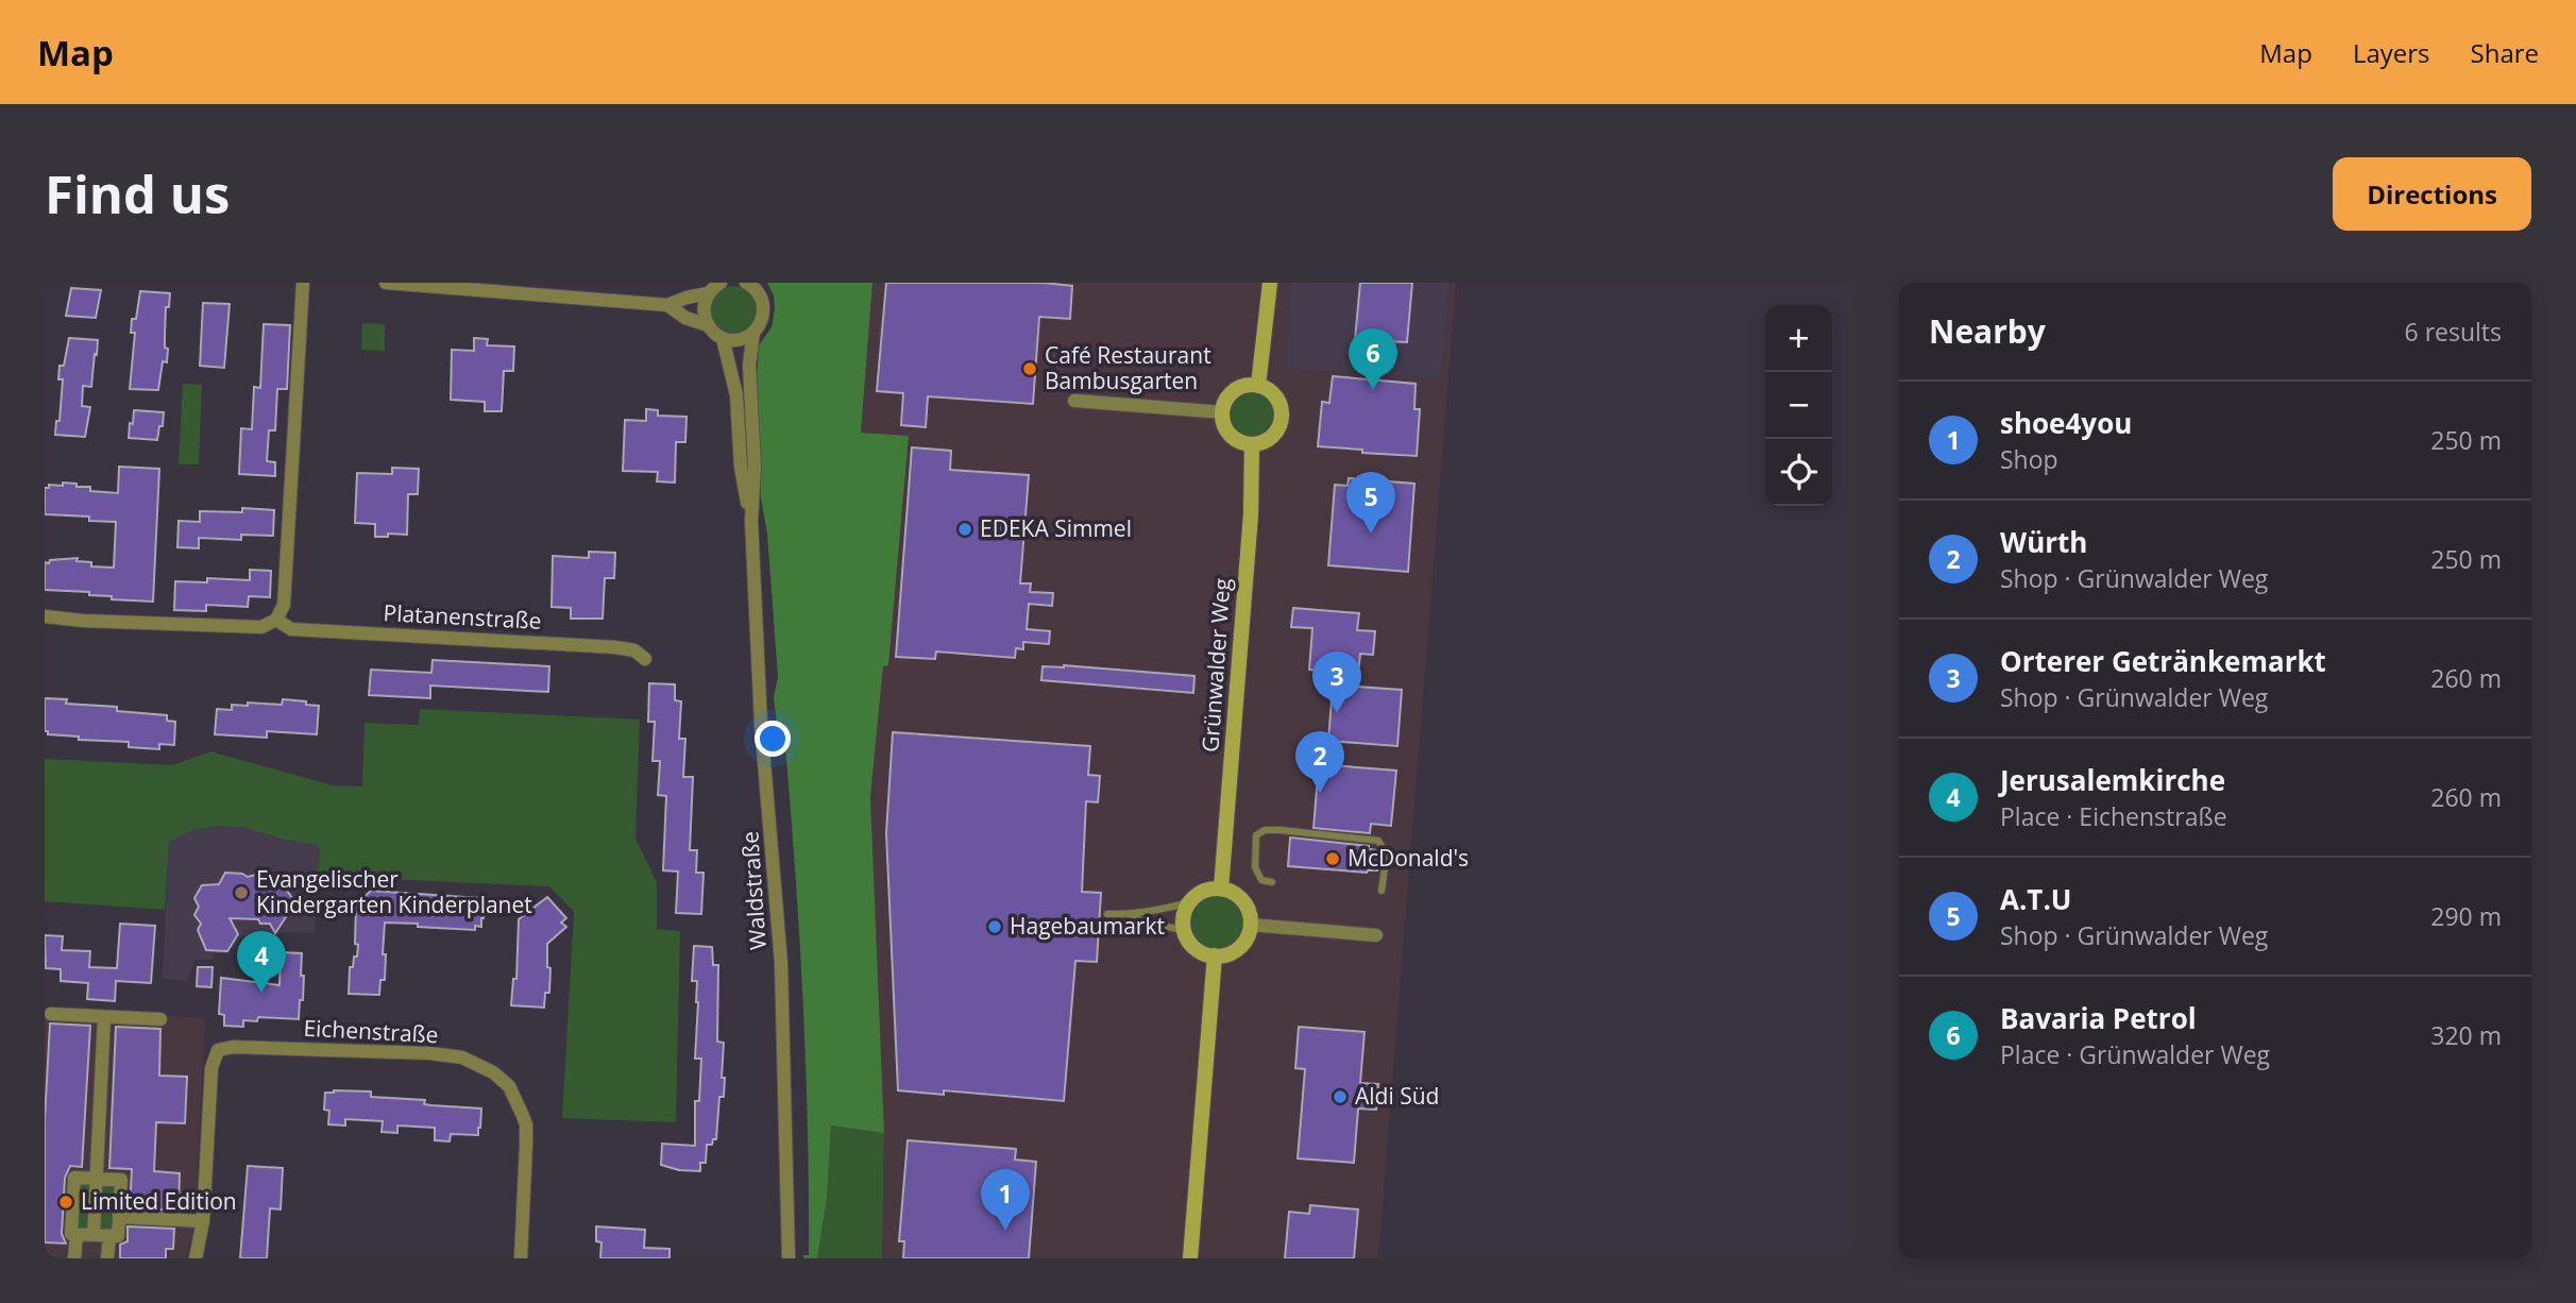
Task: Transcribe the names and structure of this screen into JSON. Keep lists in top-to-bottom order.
{
  "streets": {
    "main road": ["Grünwalder Weg"],
    "street": ["Platanenstraße", "Waldstraße", "Eichenstraße"]
  },
  "places": [
    "Café Restaurant Bambusgarten",
    "EDEKA Simmel",
    "McDonald's",
    "Evangelischer Kindergarten Kinderplanet",
    "Hagebaumarkt",
    "Aldi Süd",
    "Limited Edition"
  ],
  "page": {
    "header": "Map",
    "nav": ["Map", "Layers", "Share"],
    "buttons": "Directions",
    "title": "Find us",
    "heading": ["Nearby", "6 results"],
    "map_buttons": ["+", "−"],
    "pins": [
      "6",
      "5",
      "3",
      "2",
      "4",
      "1"
    ],
    "list": [
      {
        "mark": "1",
        "name": "shoe4you",
        "note": "Shop",
        "value": "250 m"
      },
      {
        "mark": "2",
        "name": "Würth",
        "note": "Shop · Grünwalder Weg",
        "value": "250 m"
      },
      {
        "mark": "3",
        "name": "Orterer Getränkemarkt",
        "note": "Shop · Grünwalder Weg",
        "value": "260 m"
      },
      {
        "mark": "4",
        "name": "Jerusalemkirche",
        "note": "Place · Eichenstraße",
        "value": "260 m"
      },
      {
        "mark": "5",
        "name": "A.T.U",
        "note": "Shop · Grünwalder Weg",
        "value": "290 m"
      },
      {
        "mark": "6",
        "name": "Bavaria Petrol",
        "note": "Place · Grünwalder Weg",
        "value": "320 m"
      }
    ]
  }
}
